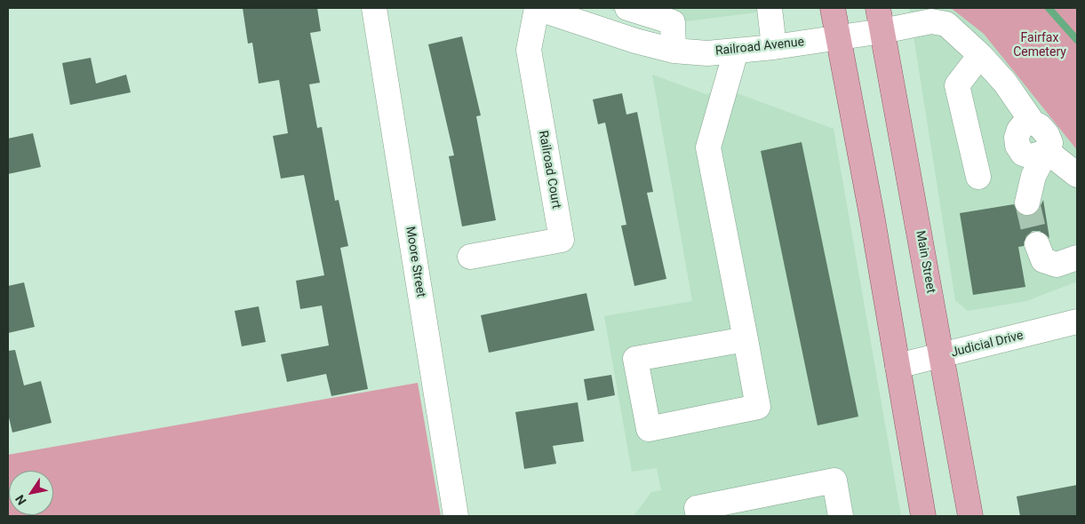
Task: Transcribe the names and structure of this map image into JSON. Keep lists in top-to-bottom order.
{
  "streets": {
    "main road": ["Main Street"],
    "street": [
      "Railroad Avenue",
      "Railroad Court",
      "Moore Street",
      "Judicial Drive"
    ]
  },
  "crossings": [
    ["Railroad Avenue", "Railroad Court"],
    ["Railroad Avenue", "Main Street"],
    ["Main Street", "Judicial Drive"]
  ],
  "parks": ["Fairfax Cemetery"],
  "north": "bottom left"
}
